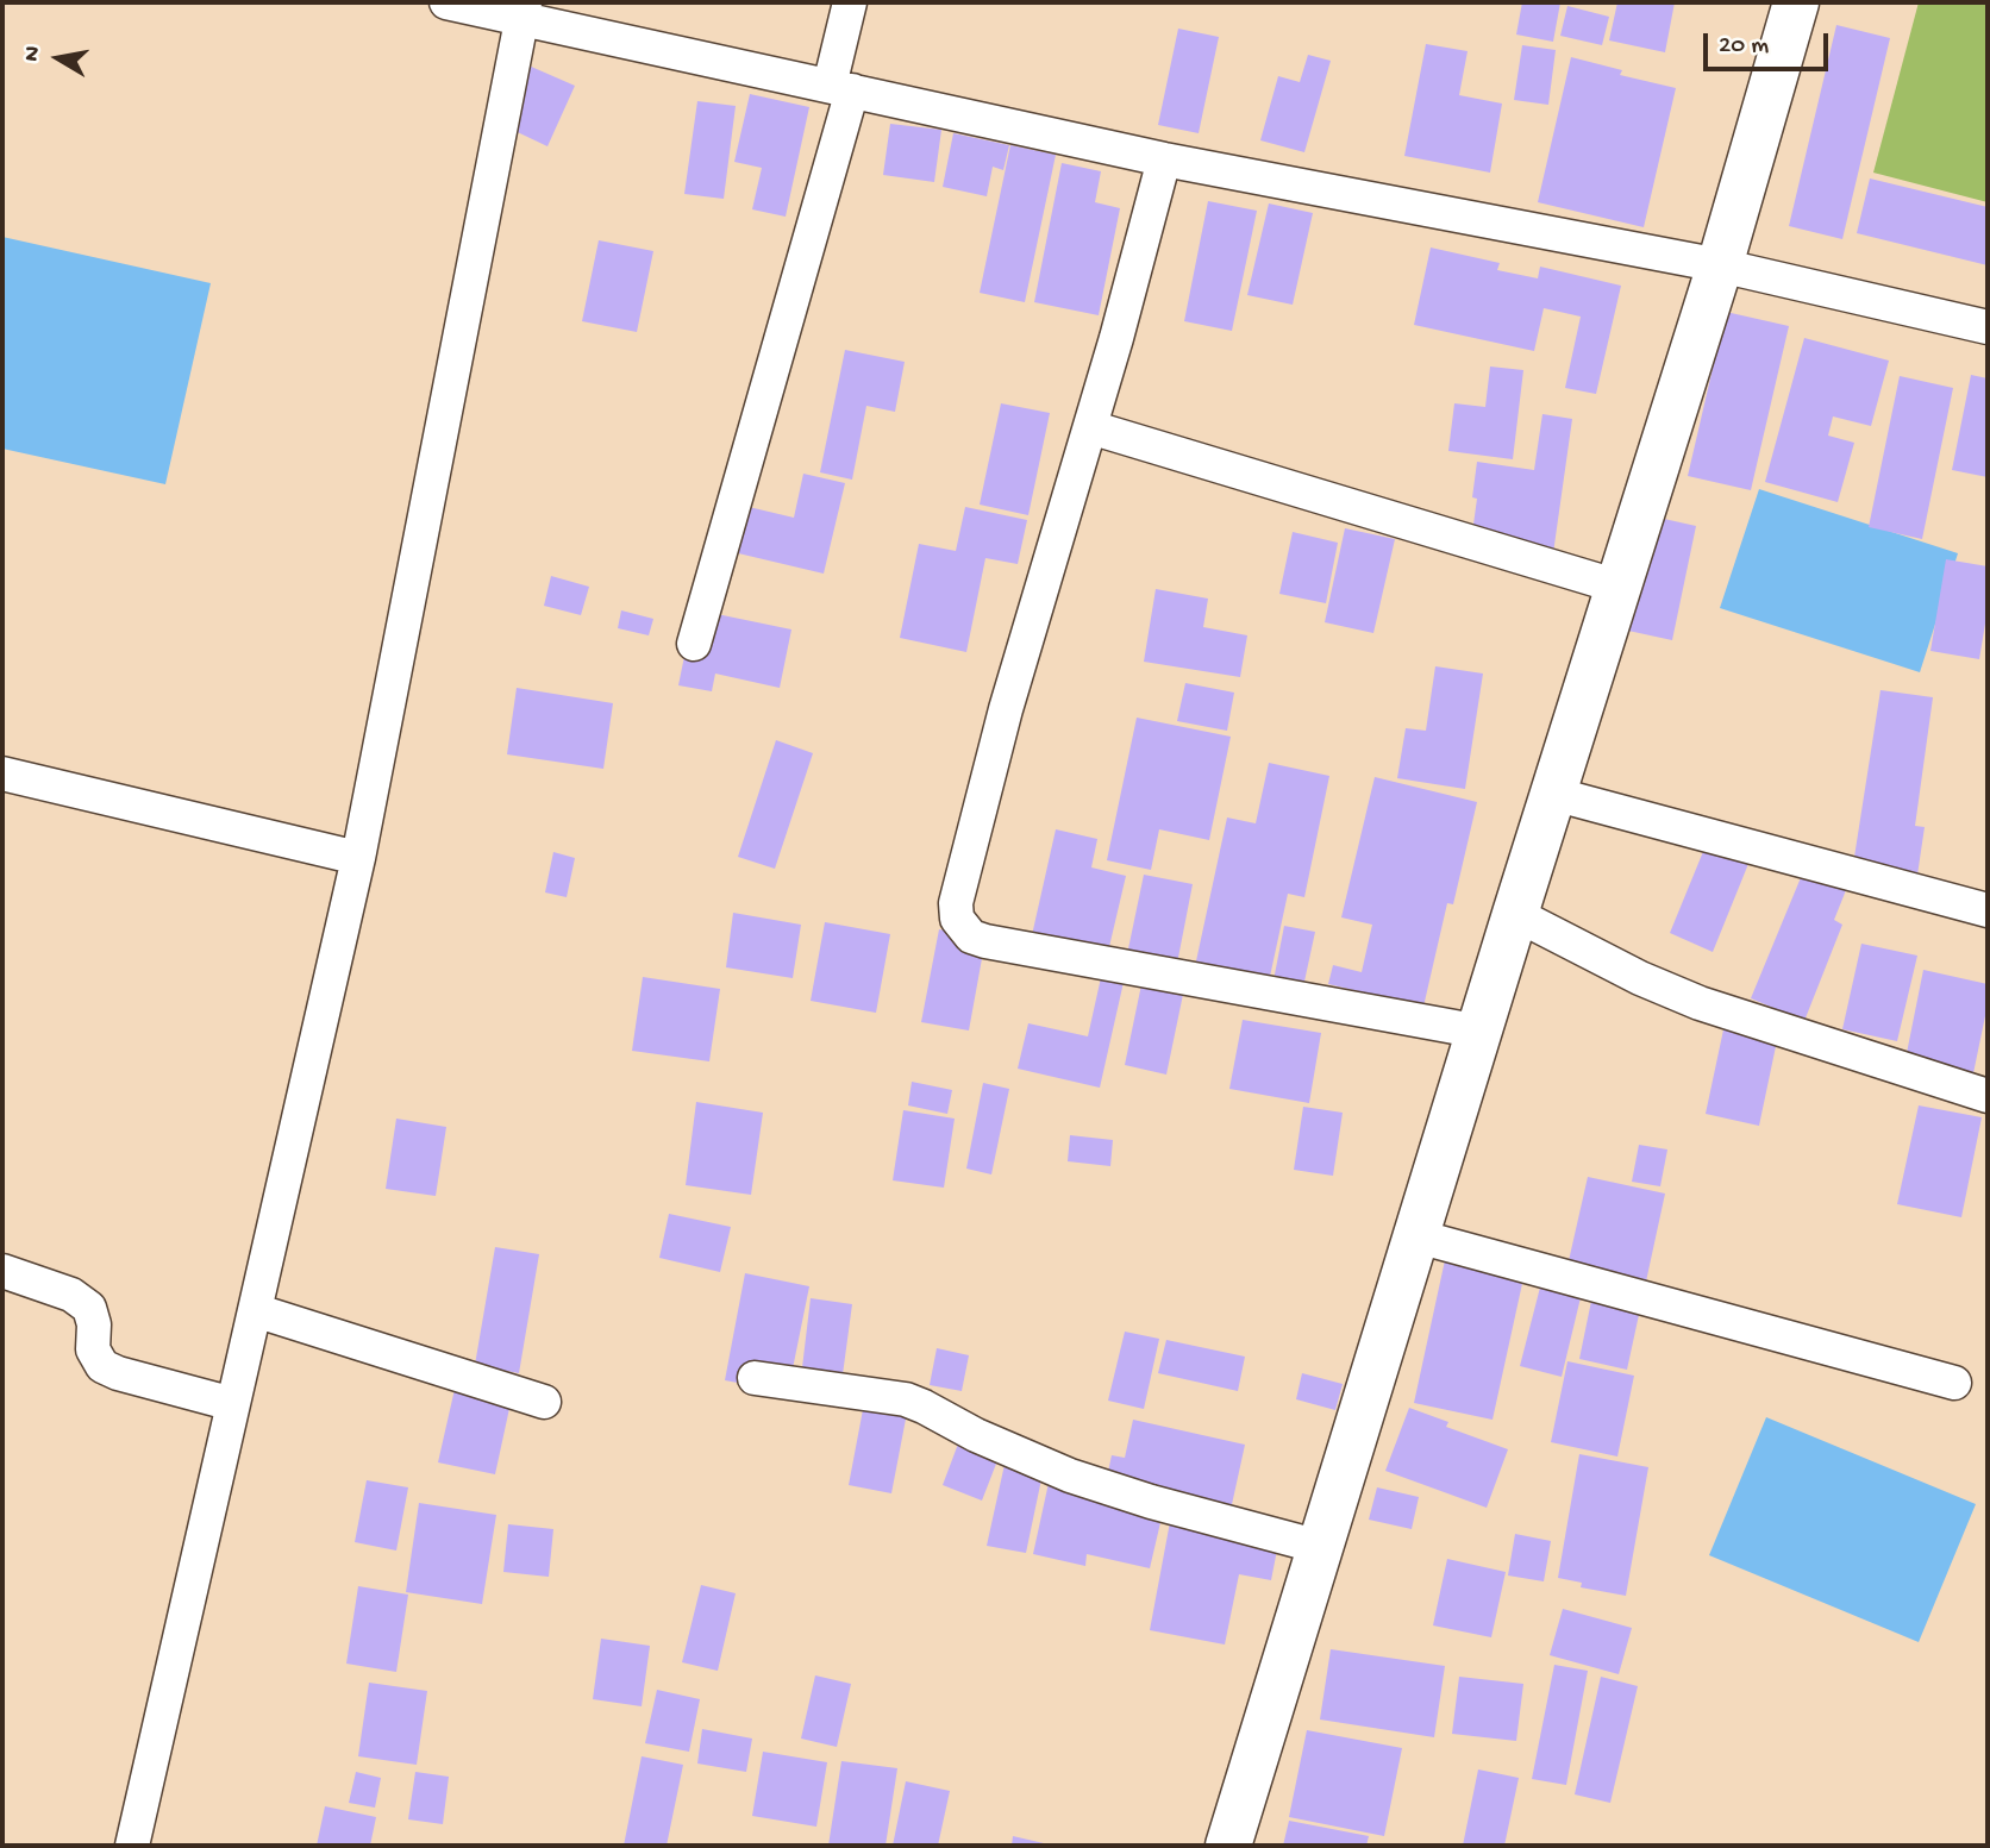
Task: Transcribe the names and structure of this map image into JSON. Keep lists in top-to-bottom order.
{
  "scale_bar": "20 m",
  "north": "left"
}
